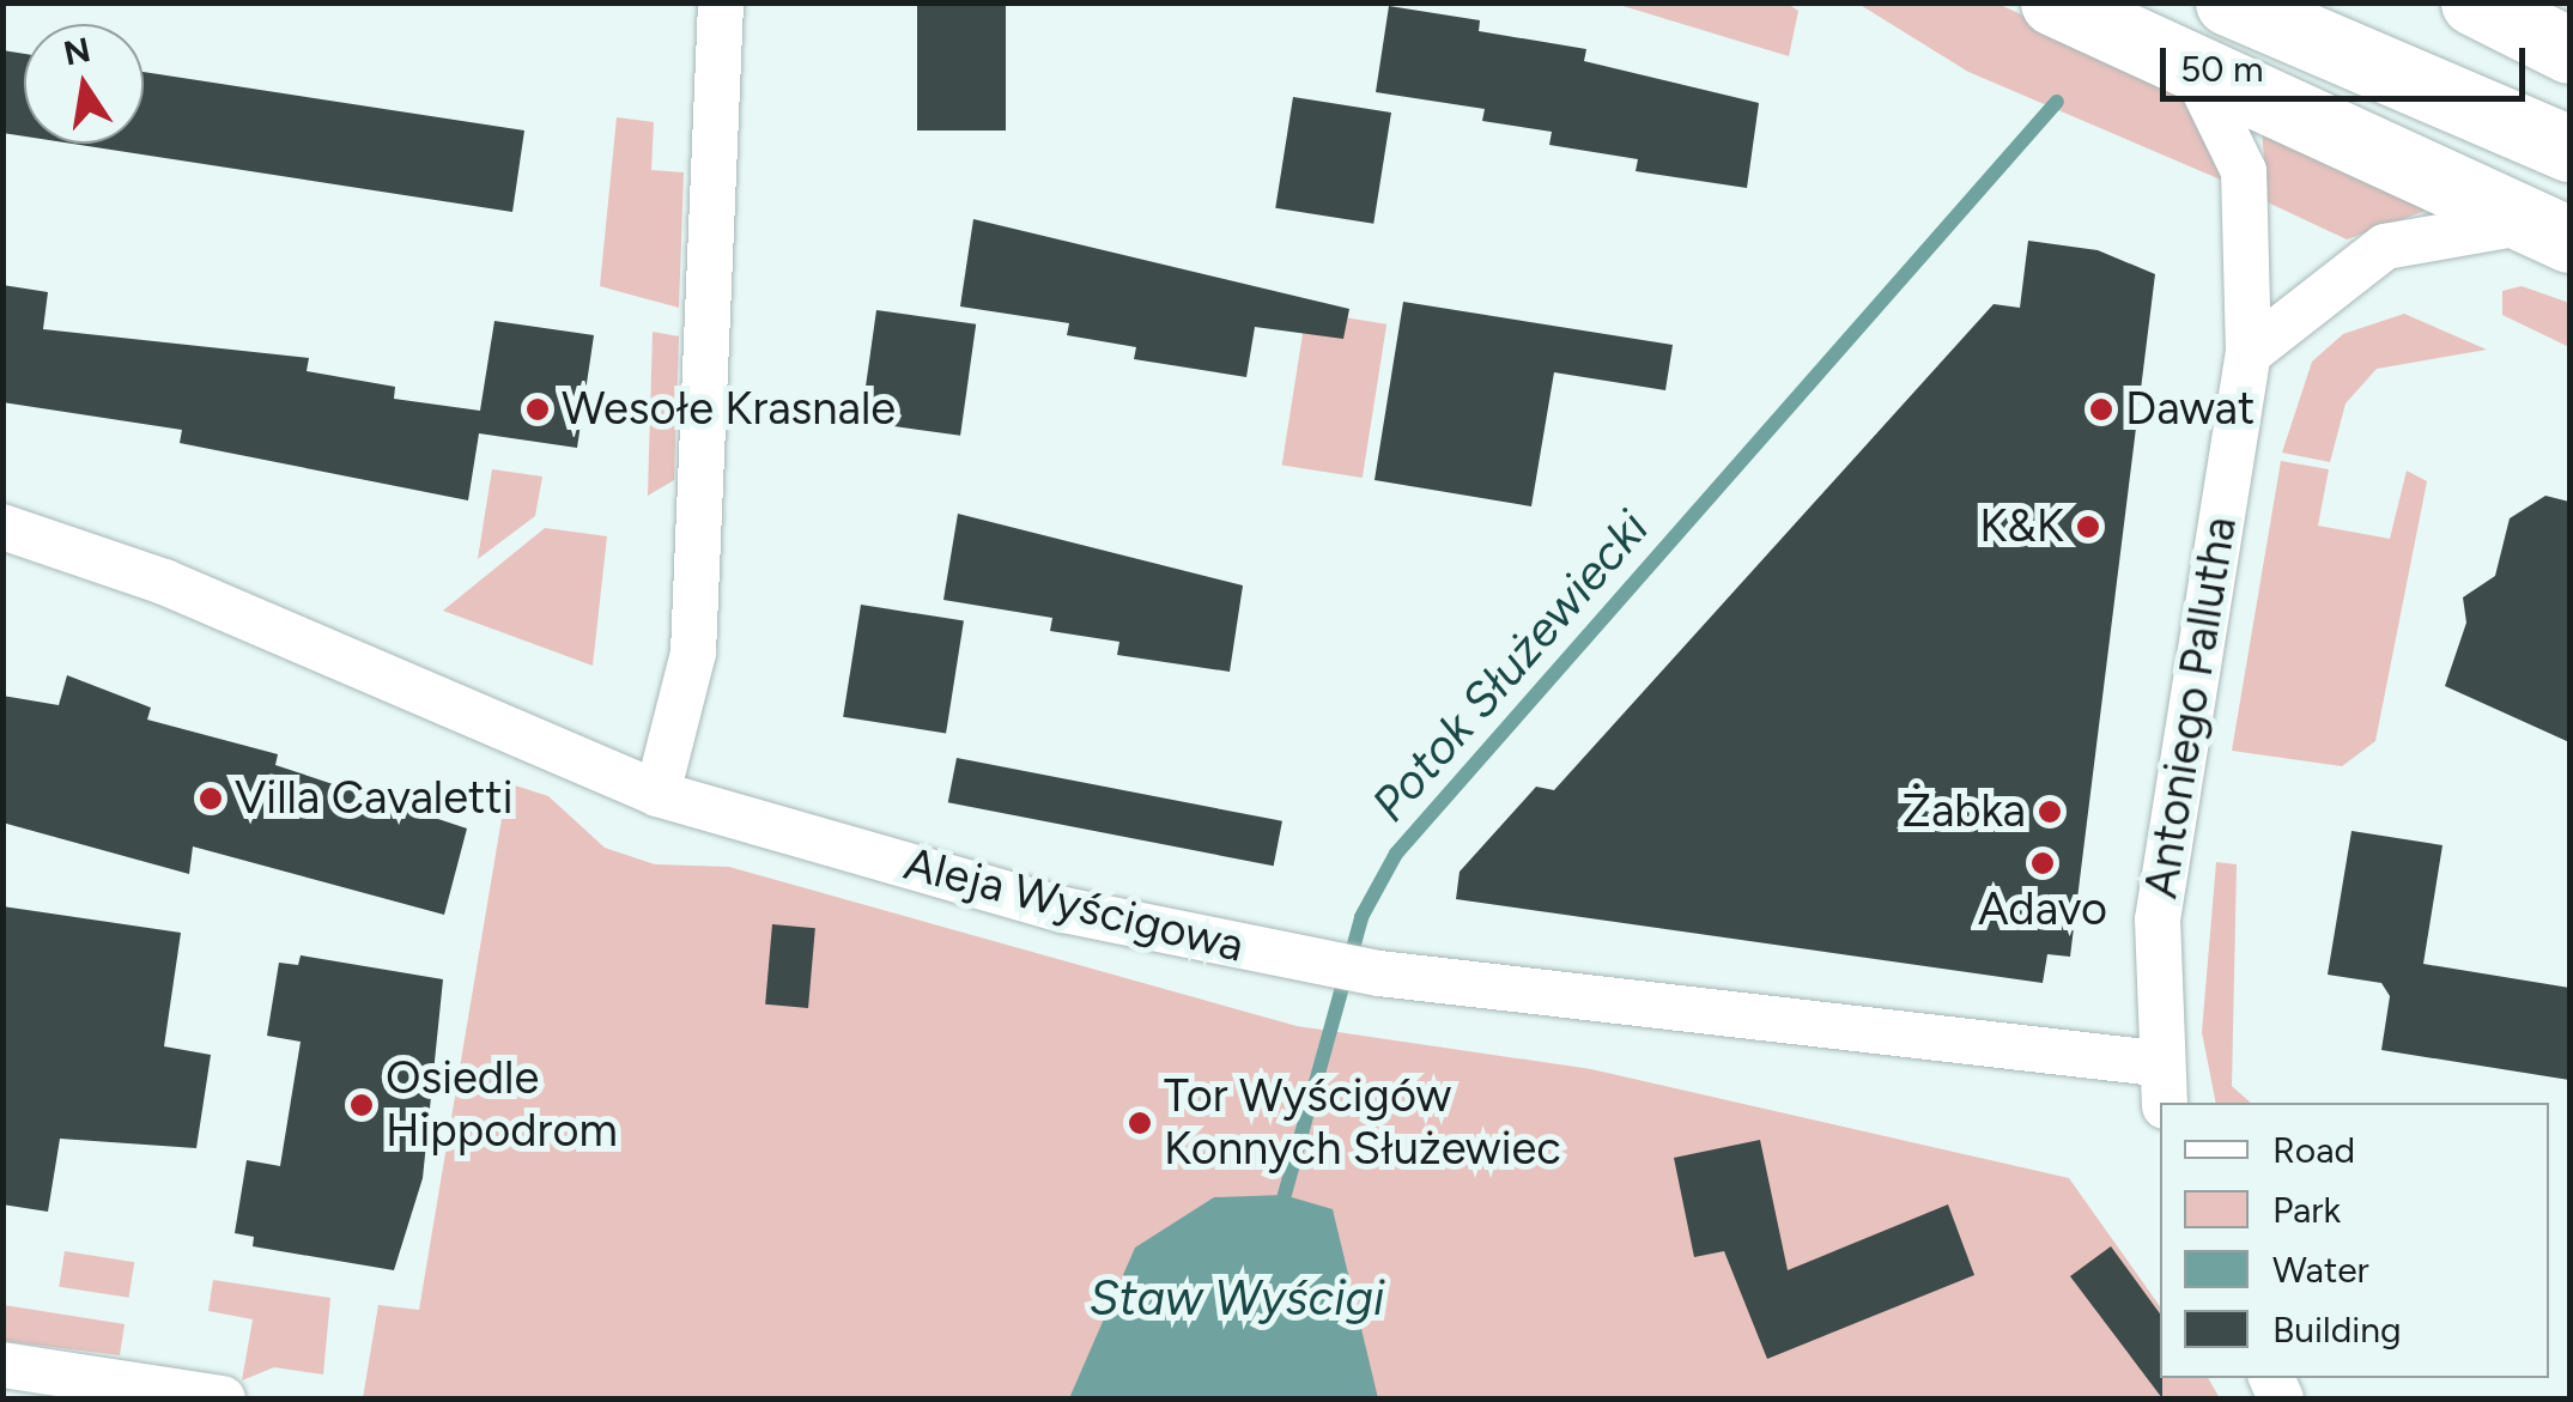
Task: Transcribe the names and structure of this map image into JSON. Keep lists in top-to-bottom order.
{
  "streets": {
    "street": ["Antoniego Pallutha", "Aleja Wyścigowa"]
  },
  "crossings": [
    ["Antoniego Pallutha", "Aleja Wyścigowa"]
  ],
  "water": ["Potok Służewiecki", "Staw Wyścigi"],
  "places": [
    "Wesołe Krasnale",
    "Dawat",
    "K&K",
    "Villa Cavaletti",
    "Żabka",
    "Adavo",
    "Osiedle Hippodrom",
    "Tor Wyścigów Konnych Służewiec"
  ],
  "legend": [
    "Road",
    "Park",
    "Water",
    "Building"
  ],
  "scale_bar": "50 m",
  "north": "top"
}
